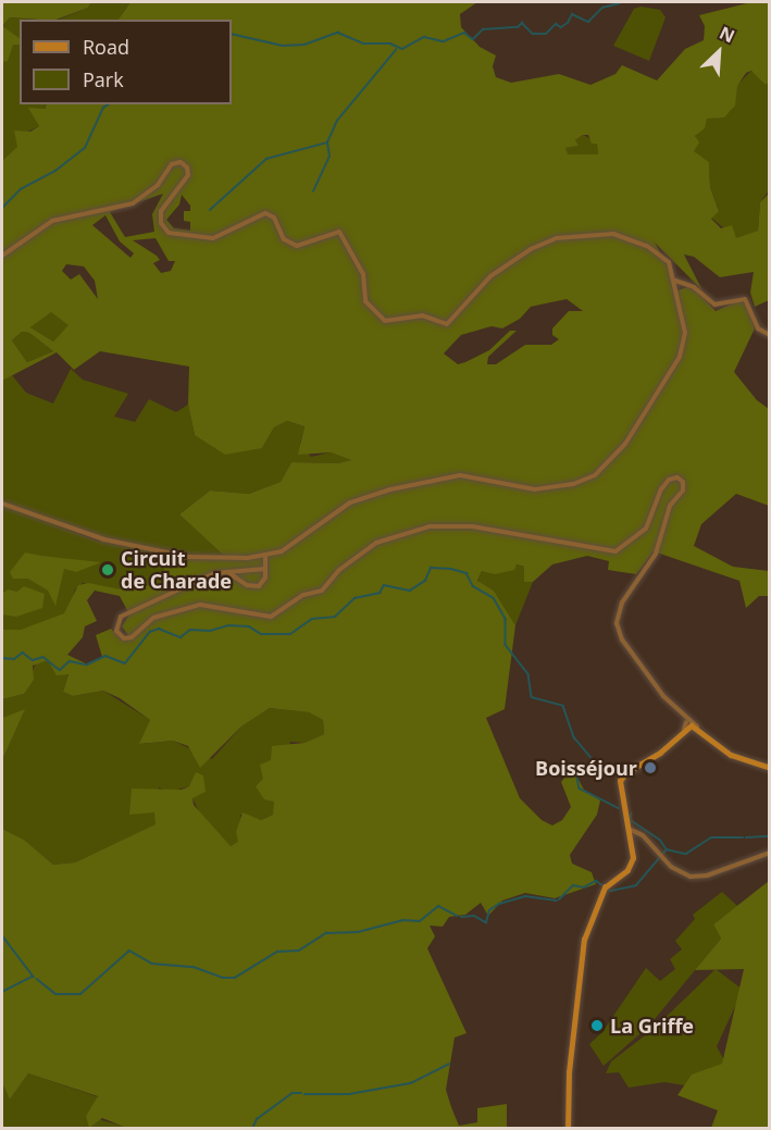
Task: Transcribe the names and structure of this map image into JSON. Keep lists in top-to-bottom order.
{
  "places": ["Circuit de Charade", "Boisséjour", "La Griffe"],
  "legend": ["Road", "Park"],
  "north": "top right"
}
